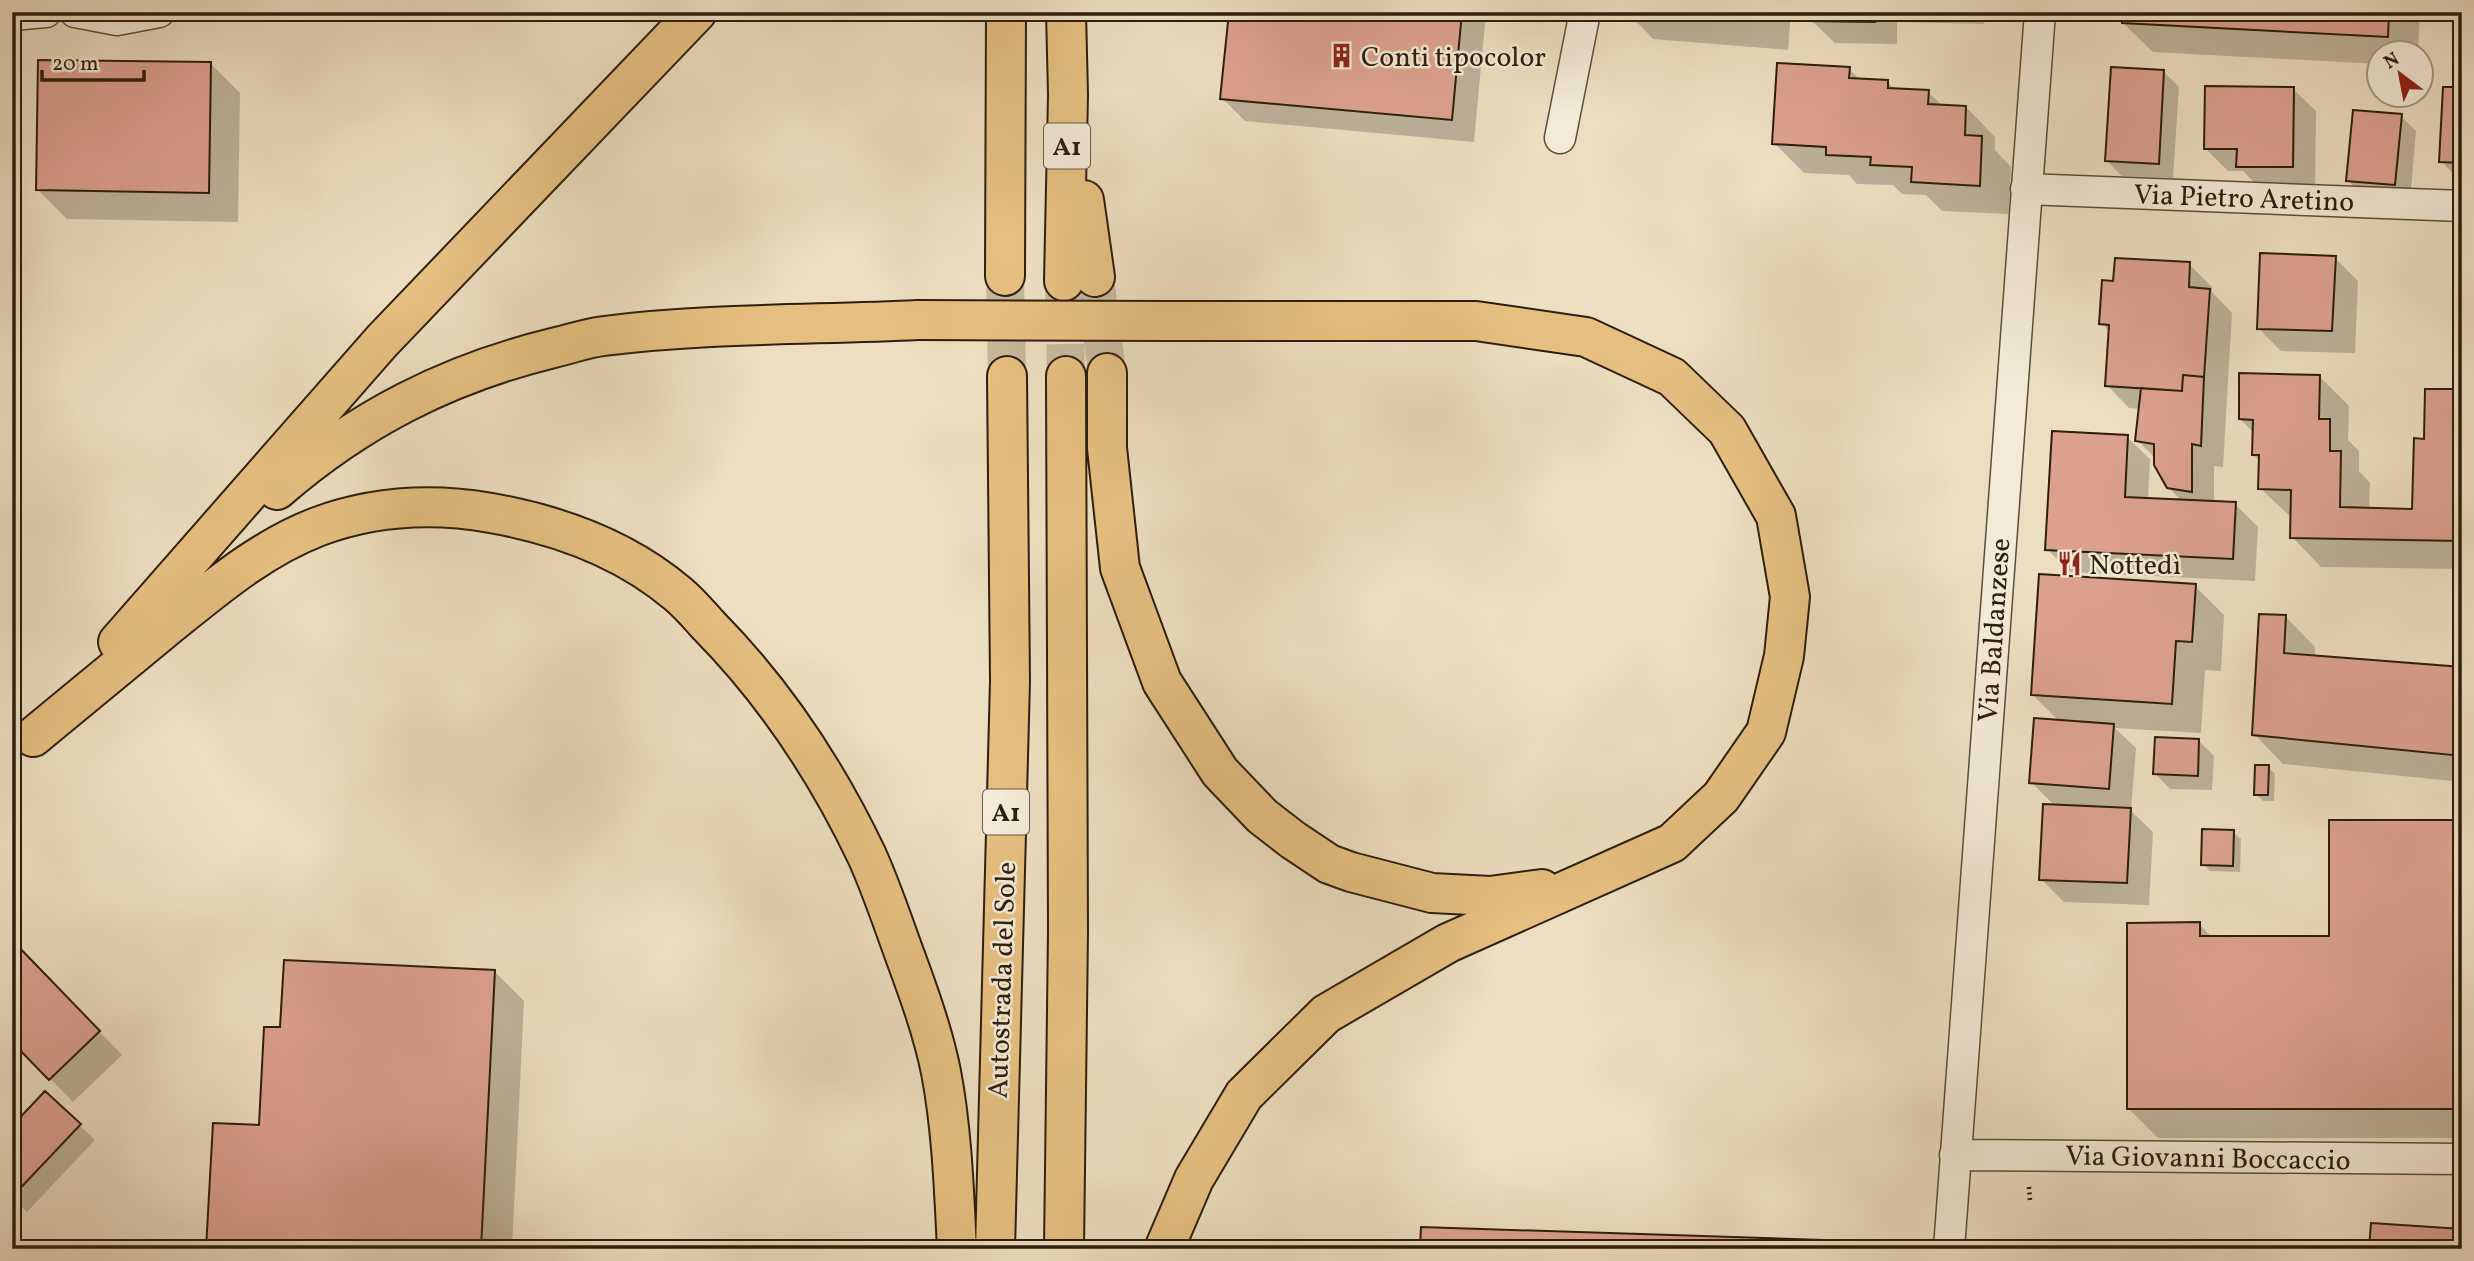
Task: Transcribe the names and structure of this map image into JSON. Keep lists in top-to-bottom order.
{
  "streets": {
    "highway": ["A1", "Autostrada del Sole"],
    "street": ["Via Pietro Aretino", "Via Baldanzese", "Via Giovanni Boccaccio"]
  },
  "crossings": [
    ["Via Pietro Aretino", "Via Baldanzese"],
    ["Via Baldanzese", "Via Giovanni Boccaccio"]
  ],
  "places": {
    "building": ["Conti tipocolor"],
    "restaurant": ["Nottedì"]
  },
  "scale_bar": "20 m",
  "north": "top left"
}
